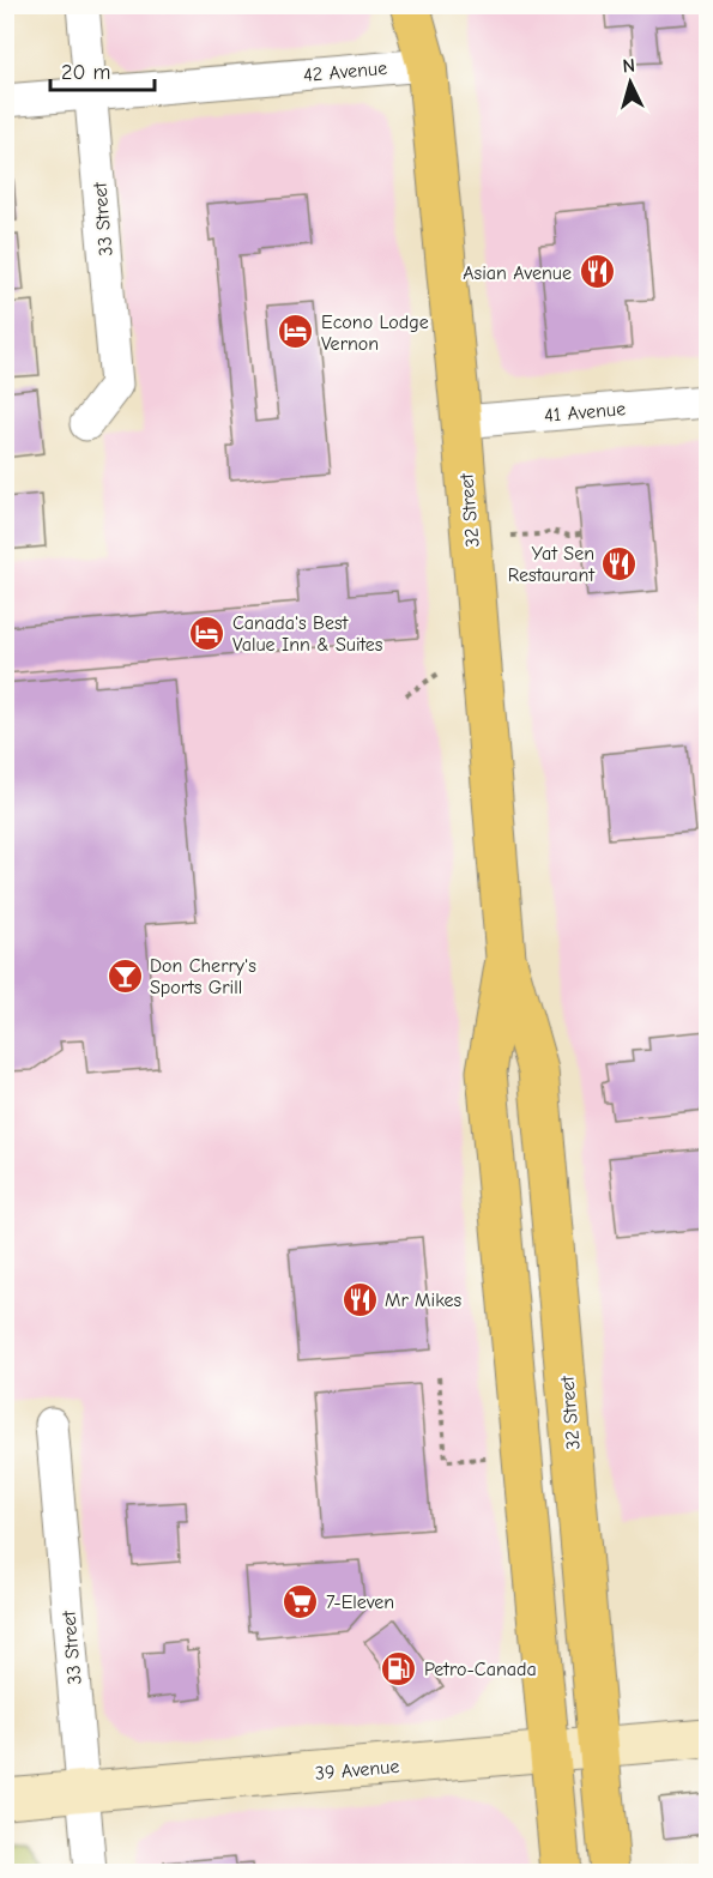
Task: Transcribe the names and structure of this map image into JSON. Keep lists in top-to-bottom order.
{
  "streets": {
    "highway": ["32 Street"],
    "street": [
      "42 Avenue",
      "33 Street",
      "41 Avenue",
      "39 Avenue"
    ]
  },
  "crossings": [
    ["42 Avenue", "33 Street"],
    ["42 Avenue", "32 Street"],
    ["33 Street", "39 Avenue"],
    ["41 Avenue", "32 Street"],
    ["32 Street", "39 Avenue"]
  ],
  "places": {
    "restaurant": ["Asian Avenue", "Yat Sen Restaurant", "Mr Mikes"],
    "hotel": ["Econo Lodge Vernon", "Canada's Best Value Inn & Suites"],
    "bar": ["Don Cherry's Sports Grill"],
    "supermarket": ["7-Eleven"],
    "fuel station": ["Petro-Canada"]
  },
  "scale_bar": "20 m",
  "north": "top"
}
